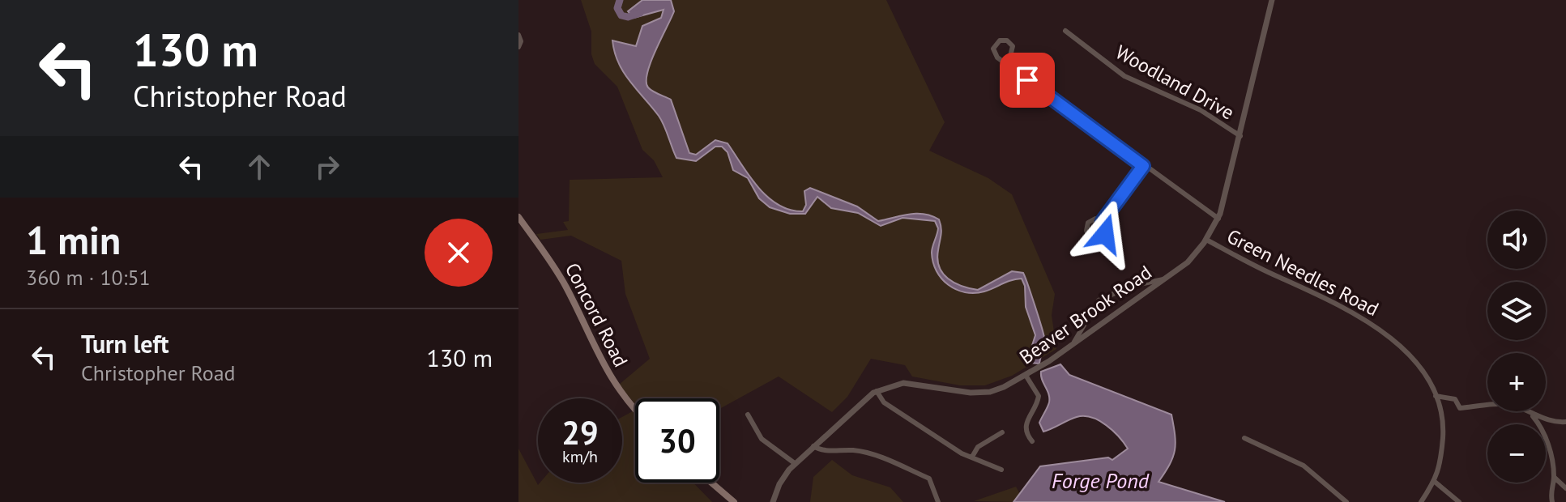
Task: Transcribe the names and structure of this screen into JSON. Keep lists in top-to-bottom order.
{
  "streets": {
    "main road": ["Concord Road"],
    "street": ["Woodland Drive", "Green Needles Road", "Beaver Brook Road"]
  },
  "crossings": [
    ["Woodland Drive", "Beaver Brook Road"],
    ["Green Needles Road", "Beaver Brook Road"]
  ],
  "water": ["Forge Pond"],
  "page": {
    "turn": ["130 m", "Christopher Road"],
    "heading": ["1 min", "360 m · 10:51"],
    "map_buttons": ["+", "−"],
    "list": [
      {
        "name": "Turn left",
        "note": "Christopher Road",
        "value": "130 m"
      }
    ],
    "speed": "29 km/h",
    "limit": "30"
  }
}
